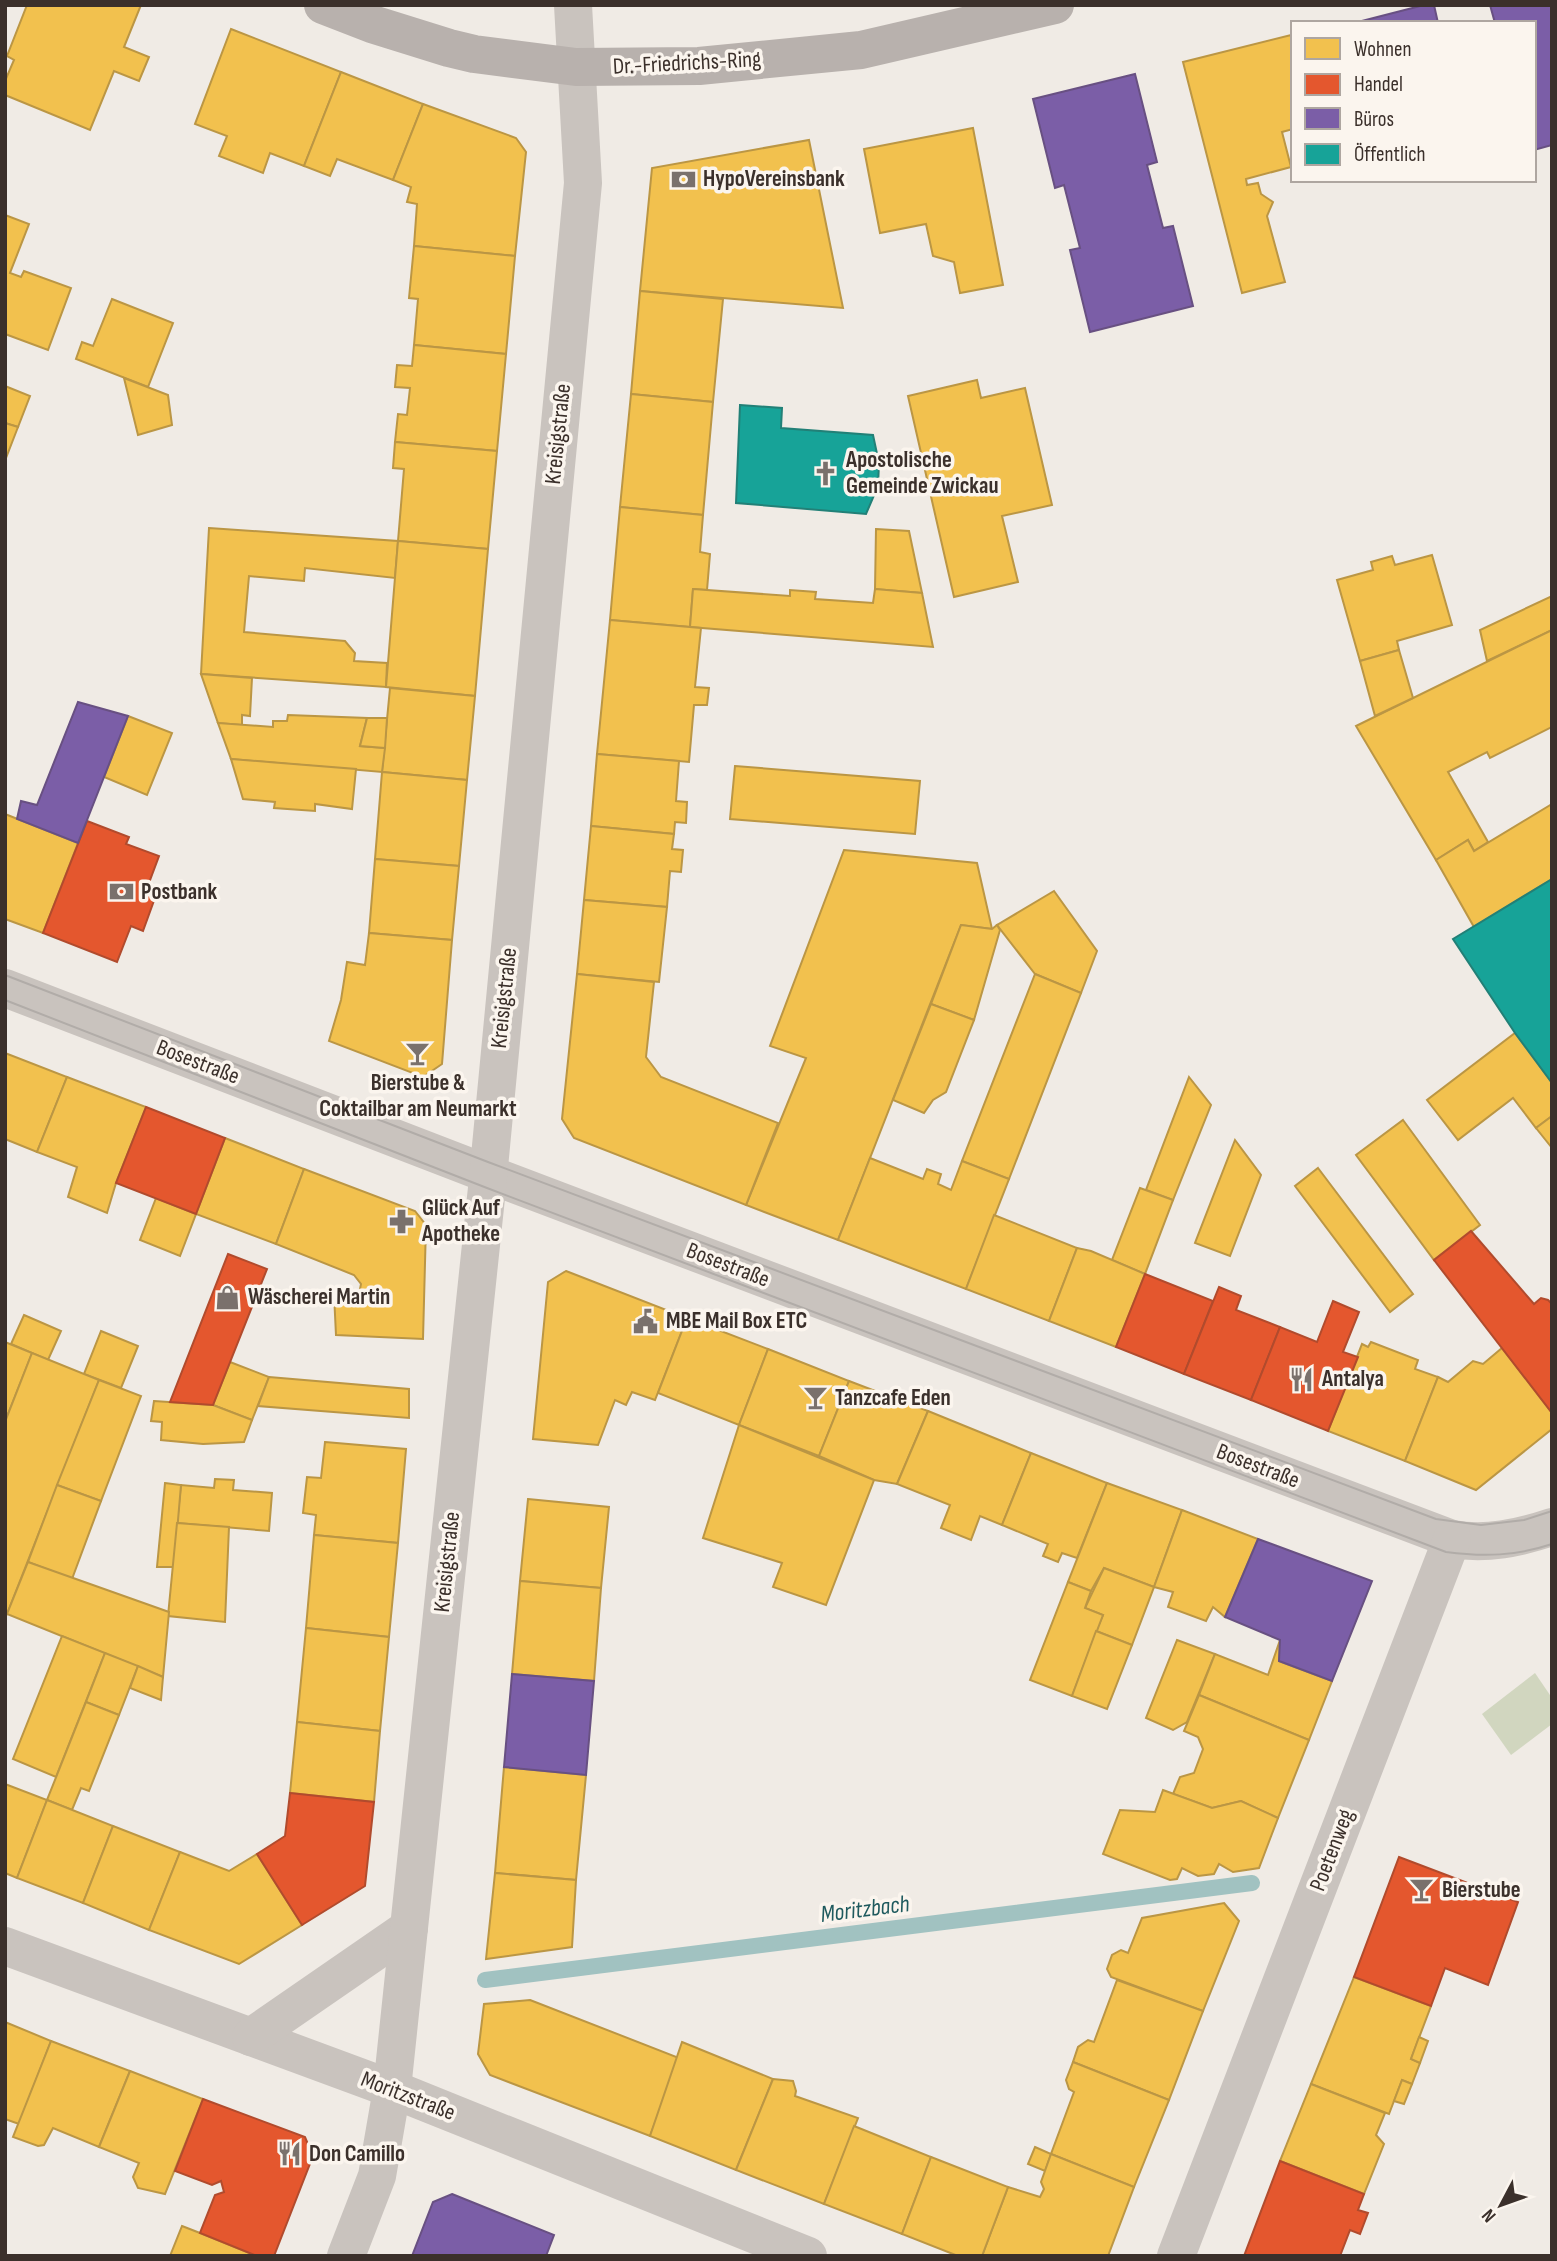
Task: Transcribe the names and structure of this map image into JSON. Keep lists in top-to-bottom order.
{
  "streets": {
    "main road": ["Dr.-Friedrichs-Ring"],
    "street": [
      "Kreisigstraße",
      "Bosestraße",
      "Poetenweg",
      "Moritzstraße"
    ]
  },
  "crossings": [
    ["Dr.-Friedrichs-Ring", "Kreisigstraße"],
    ["Kreisigstraße", "Bosestraße"],
    ["Kreisigstraße", "Moritzstraße"],
    ["Bosestraße", "Poetenweg"]
  ],
  "water": ["Moritzbach"],
  "places": {
    "bank": ["HypoVereinsbank", "Postbank"],
    "church": ["Apostolische Gemeinde Zwickau"],
    "bar": ["Bierstube & Coktailbar am Neumarkt", "Tanzcafe Eden", "Bierstube"],
    "pharmacy": ["Glück Auf Apotheke"],
    "shop": ["Wäscherei Martin"],
    "public building": ["MBE Mail Box ETC"],
    "restaurant": ["Antalya", "Don Camillo"]
  },
  "legend": [
    "Wohnen",
    "Handel",
    "Büros",
    "Öffentlich"
  ],
  "north": "bottom left"
}
